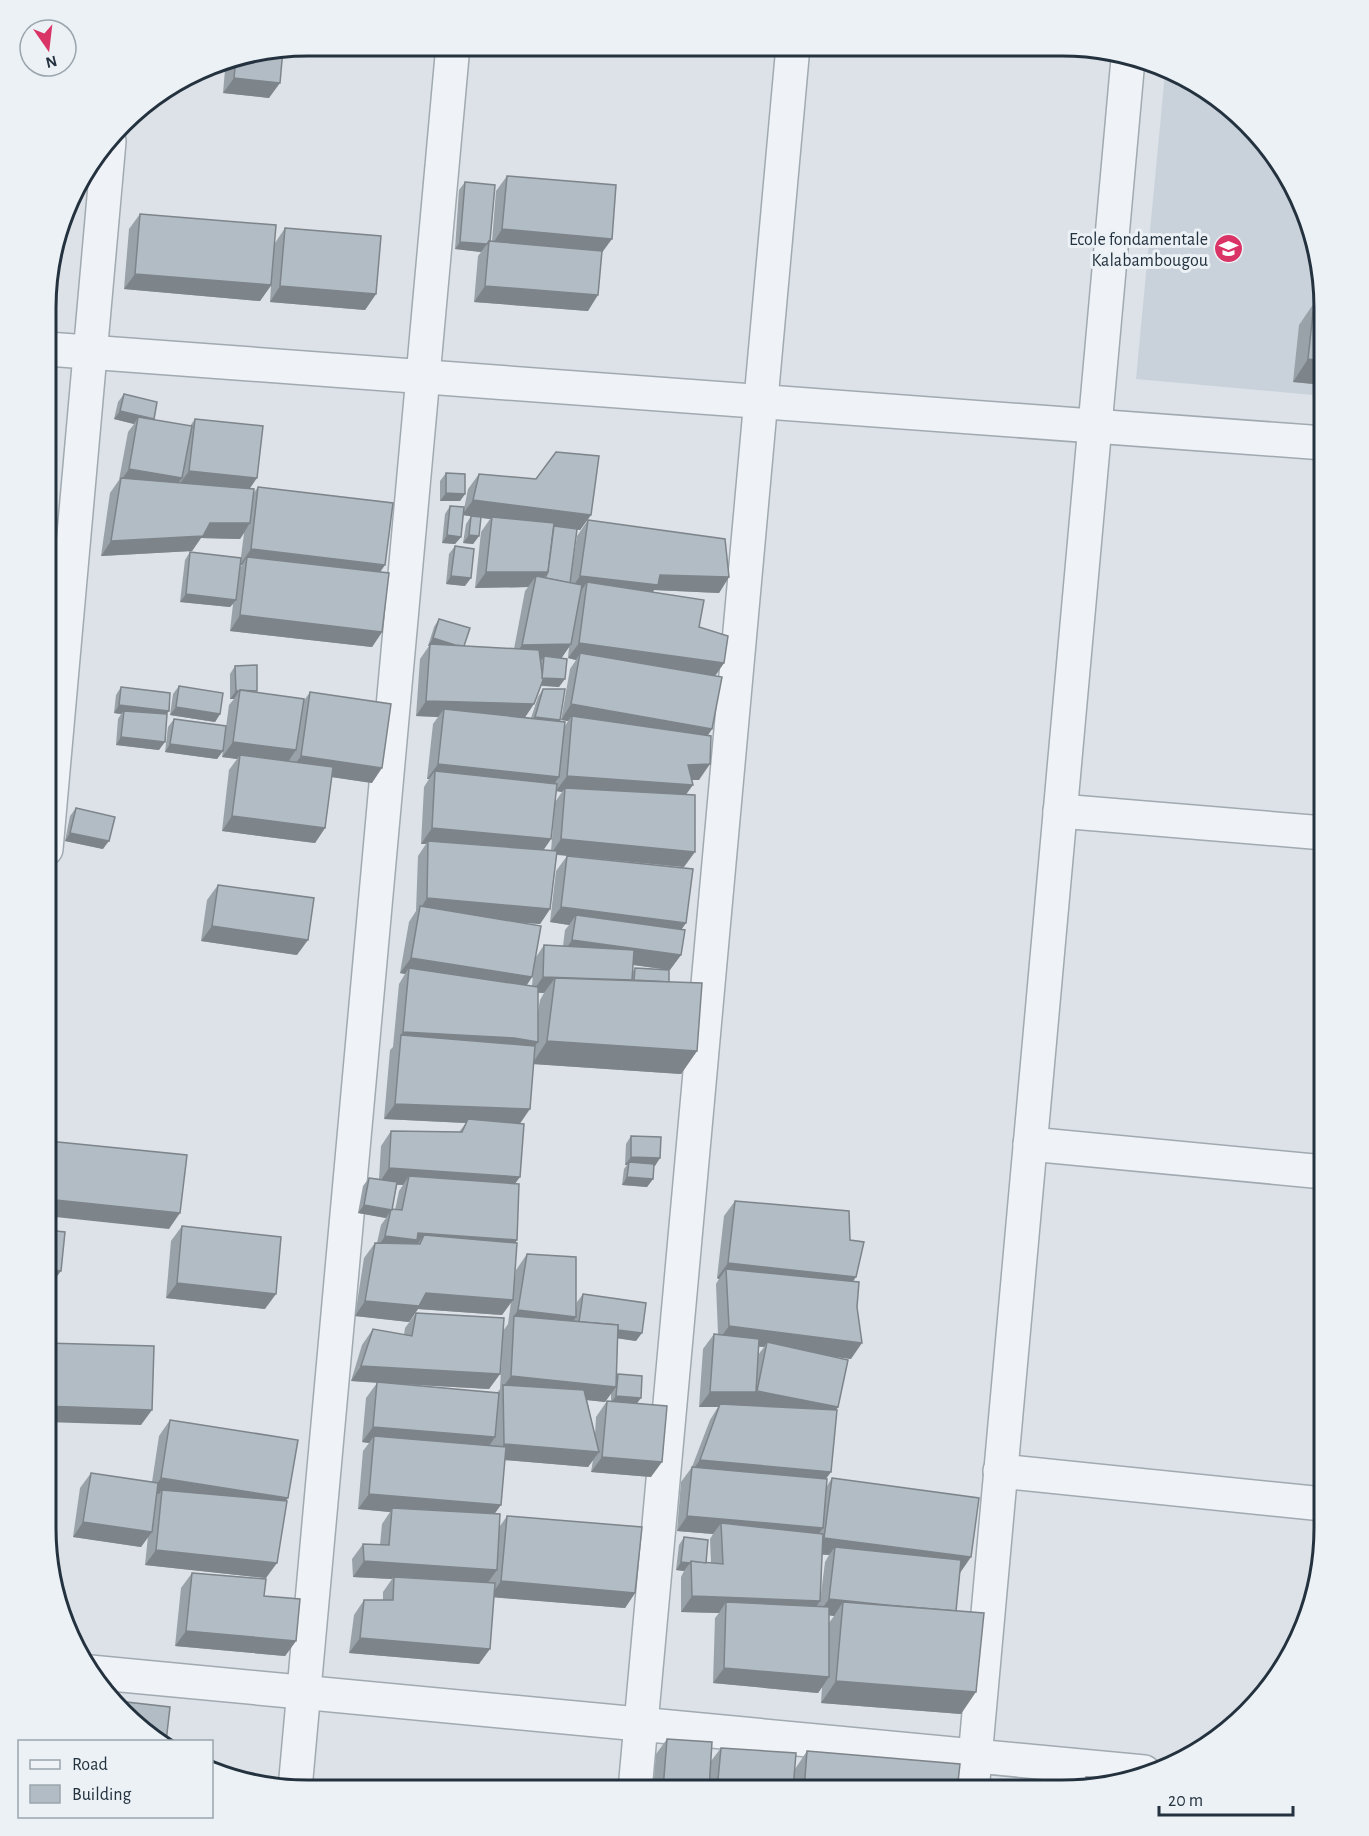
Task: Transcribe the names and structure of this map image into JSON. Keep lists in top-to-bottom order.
{
  "places": {
    "school or university": ["Ecole fondamentale Kalabambougou"]
  },
  "legend": ["Road", "Building"],
  "scale_bar": "20 m",
  "north": "bottom"
}
